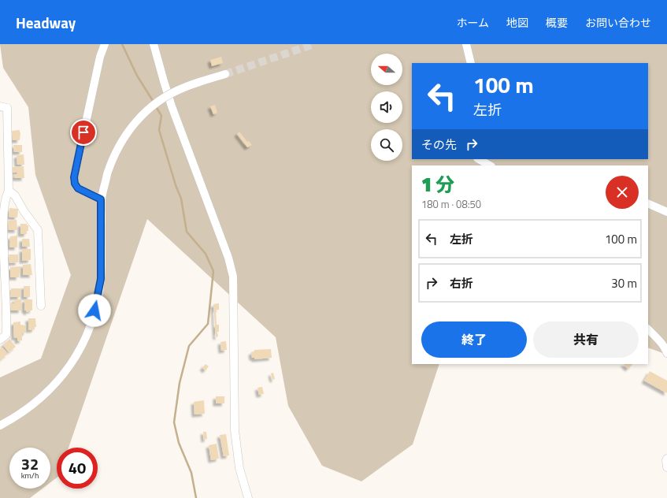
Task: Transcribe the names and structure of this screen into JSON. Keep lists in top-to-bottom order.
{
  "north": "left",
  "page": {
    "header": "Headway",
    "nav": [
      "ホーム",
      "地図",
      "概要",
      "お問い合わせ"
    ],
    "turn": ["100 m", "左折"],
    "then": "その先",
    "heading": ["1 分", "180 m · 08:50"],
    "list": [
      {
        "name": "左折",
        "value": "100 m"
      },
      {
        "name": "右折",
        "value": "30 m"
      }
    ],
    "buttons": ["終了", "共有"],
    "speed": "32 km/h",
    "limit": "40"
  }
}
